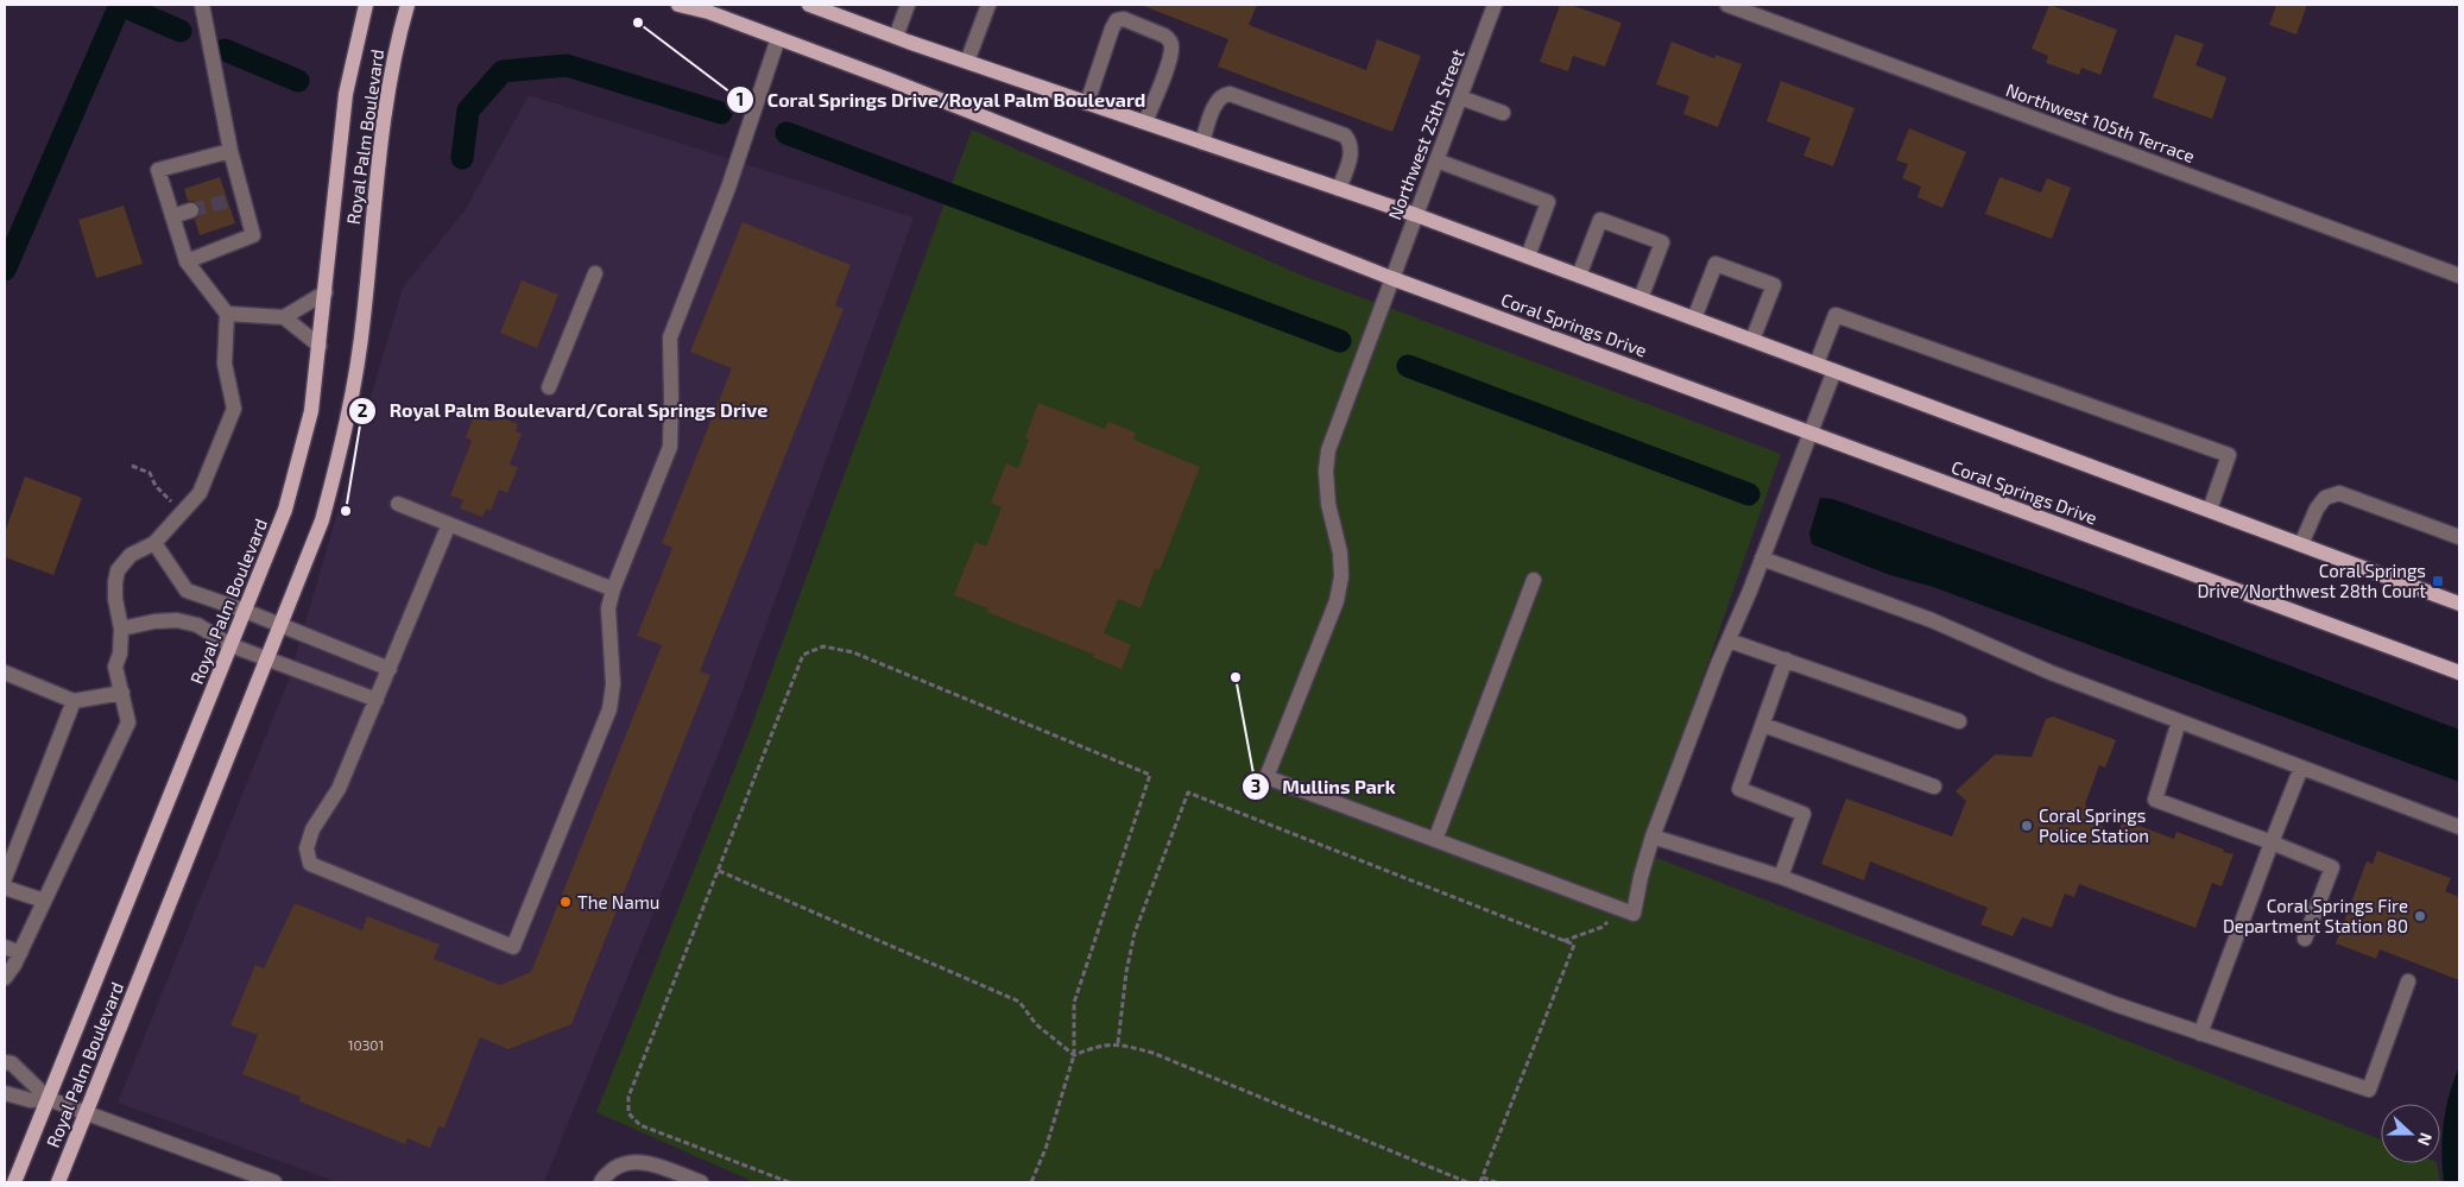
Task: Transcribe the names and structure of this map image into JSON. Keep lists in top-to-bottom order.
{
  "streets": {
    "main road": ["Royal Palm Boulevard", "Coral Springs Drive"],
    "street": ["Northwest 105th Terrace", "Northwest 25th Street"]
  },
  "crossings": [
    ["Northwest 25th Street", "Coral Springs Drive"]
  ],
  "places": {
    "other": [
      "Coral Springs Drive/Royal Palm Boulevard",
      "Royal Palm Boulevard/Coral Springs Drive",
      "Mullins Park",
      "Coral Springs Police Station",
      "The Namu",
      "Coral Springs Fire Department Station 80"
    ],
    "transit": ["Coral Springs Drive/Northwest 28th Court"]
  },
  "house_numbers": ["10301"],
  "north": "right"
}
